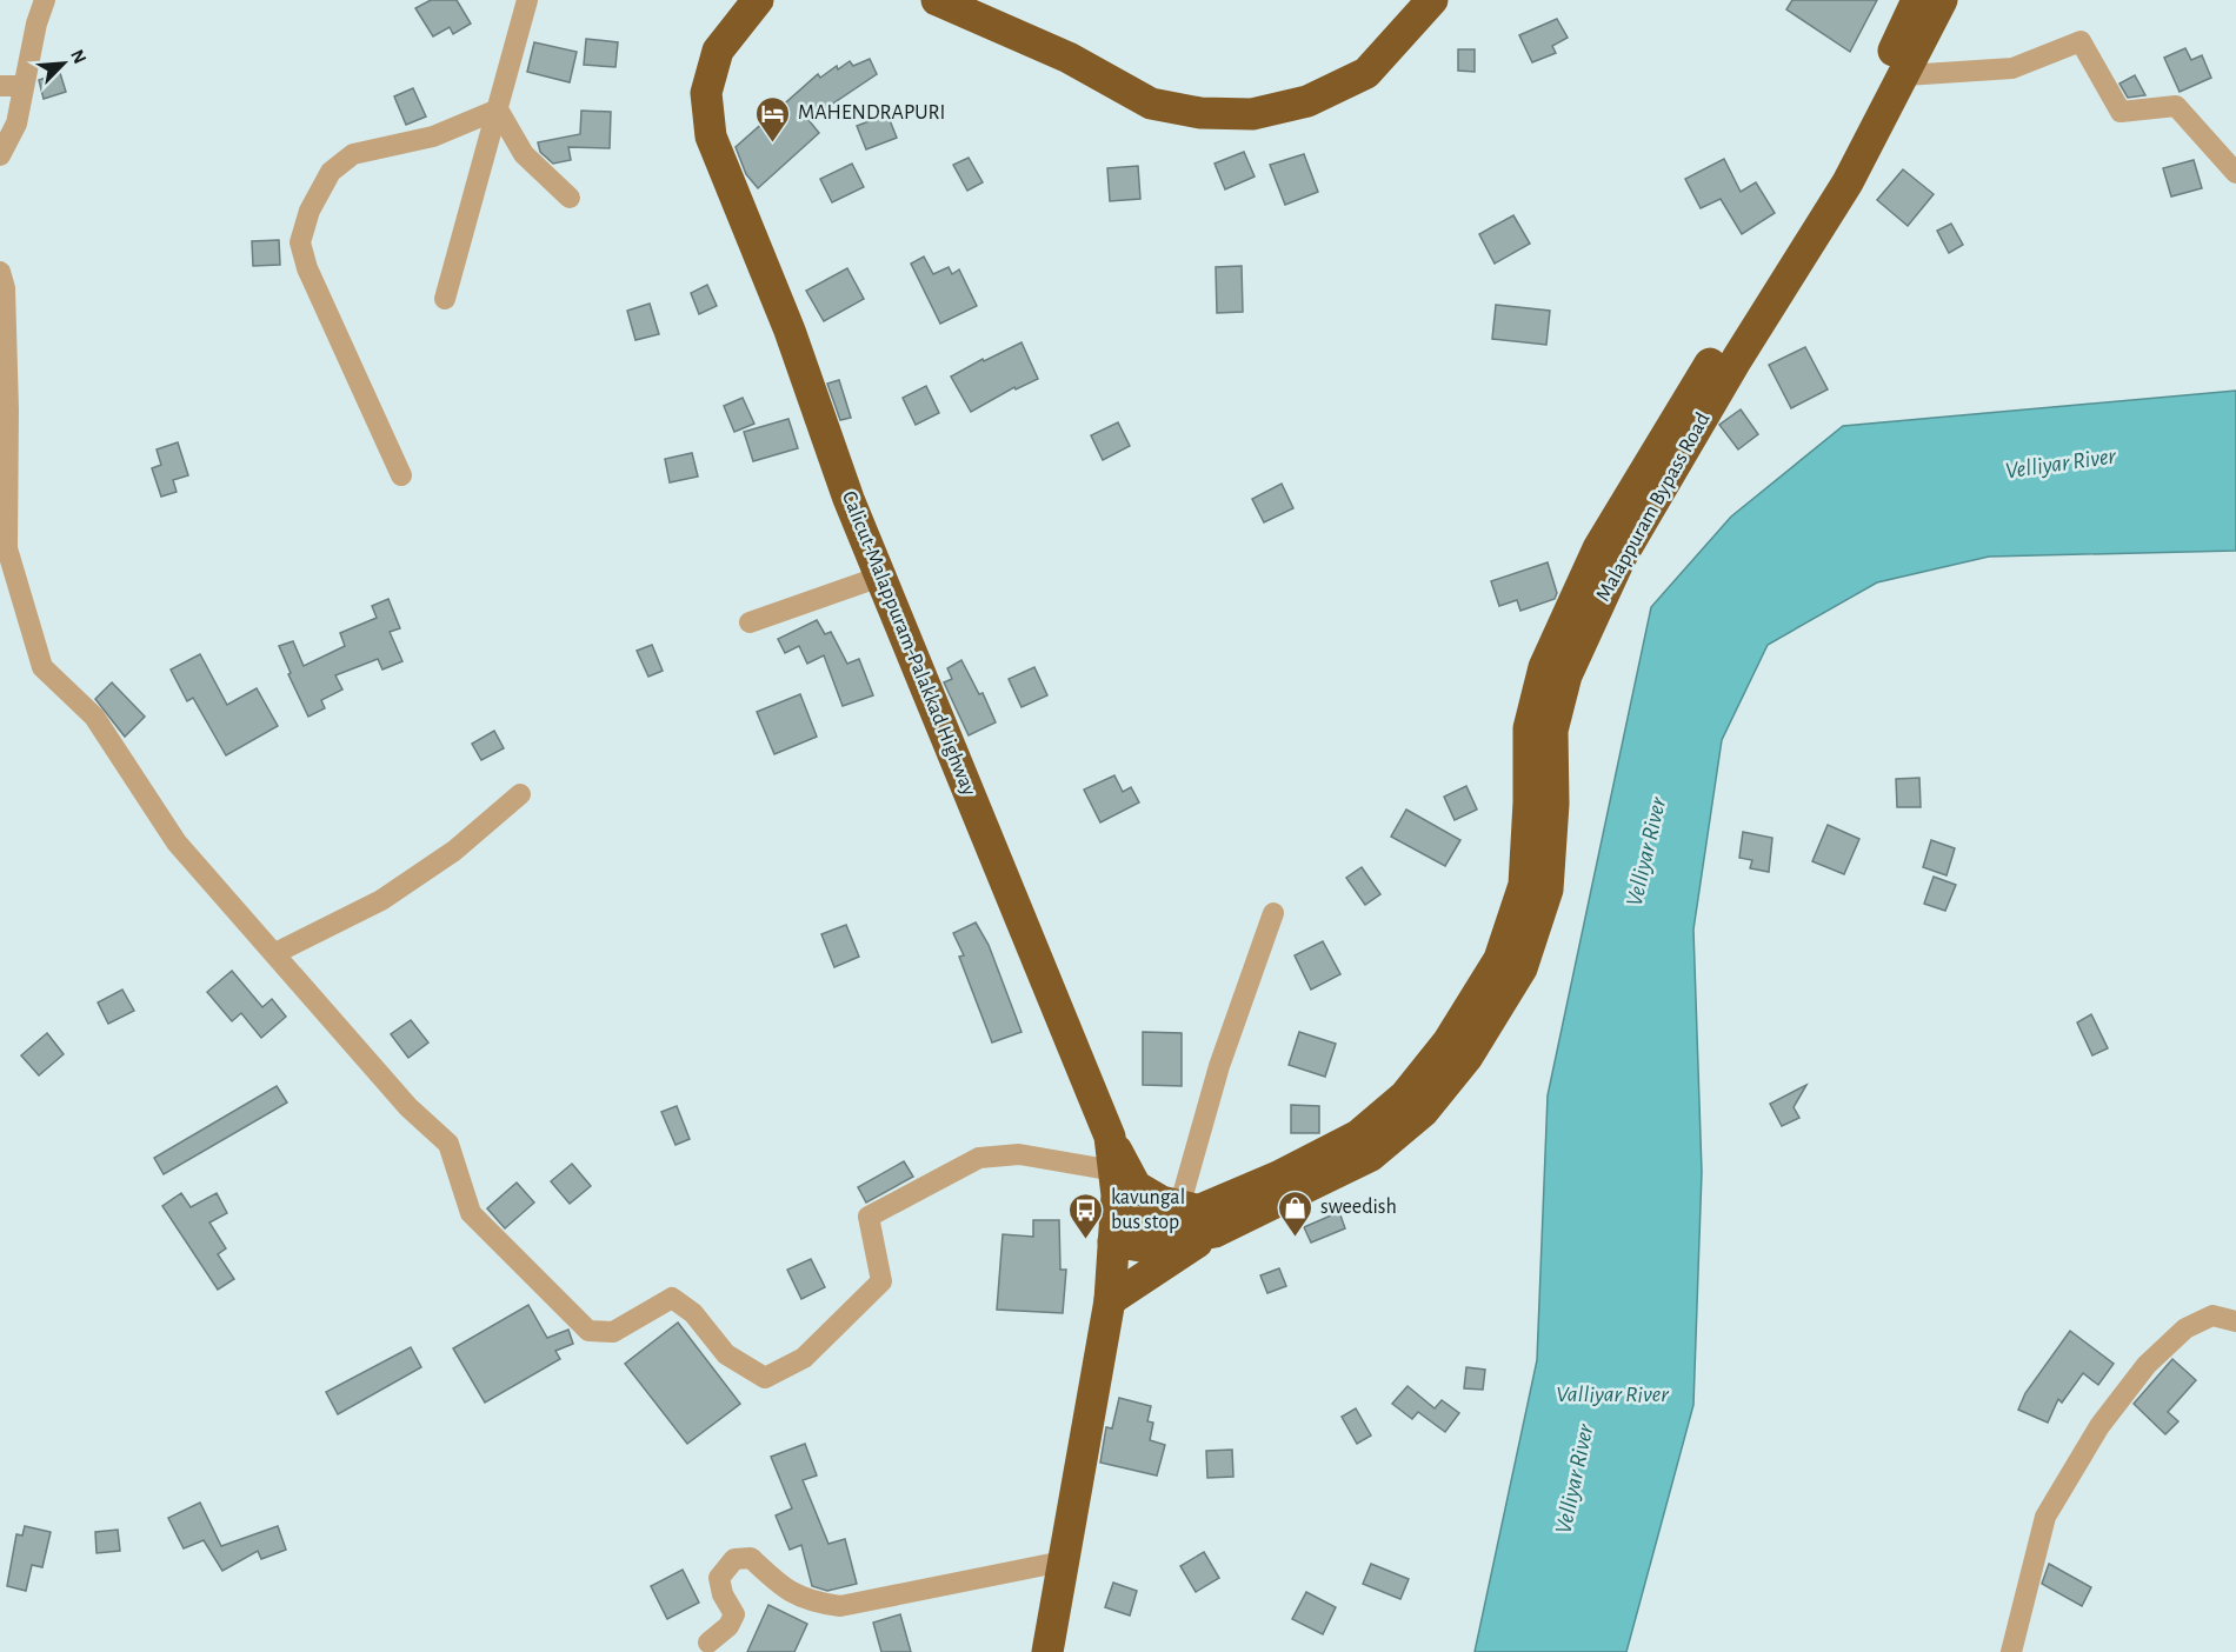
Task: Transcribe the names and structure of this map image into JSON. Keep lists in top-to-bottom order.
{
  "streets": {
    "highway": ["Malappuram Bypass Road", "Calicut-Malappuram-Palakkad Highway"]
  },
  "crossings": [
    ["Malappuram Bypass Road", "Calicut-Malappuram-Palakkad Highway"]
  ],
  "water": ["Velliyar River", "Valliyar River"],
  "places": {
    "hotel": ["MAHENDRAPURI"],
    "shop": ["sweedish"],
    "bus stop": ["kavungal bus stop"]
  },
  "north": "top right"
}
